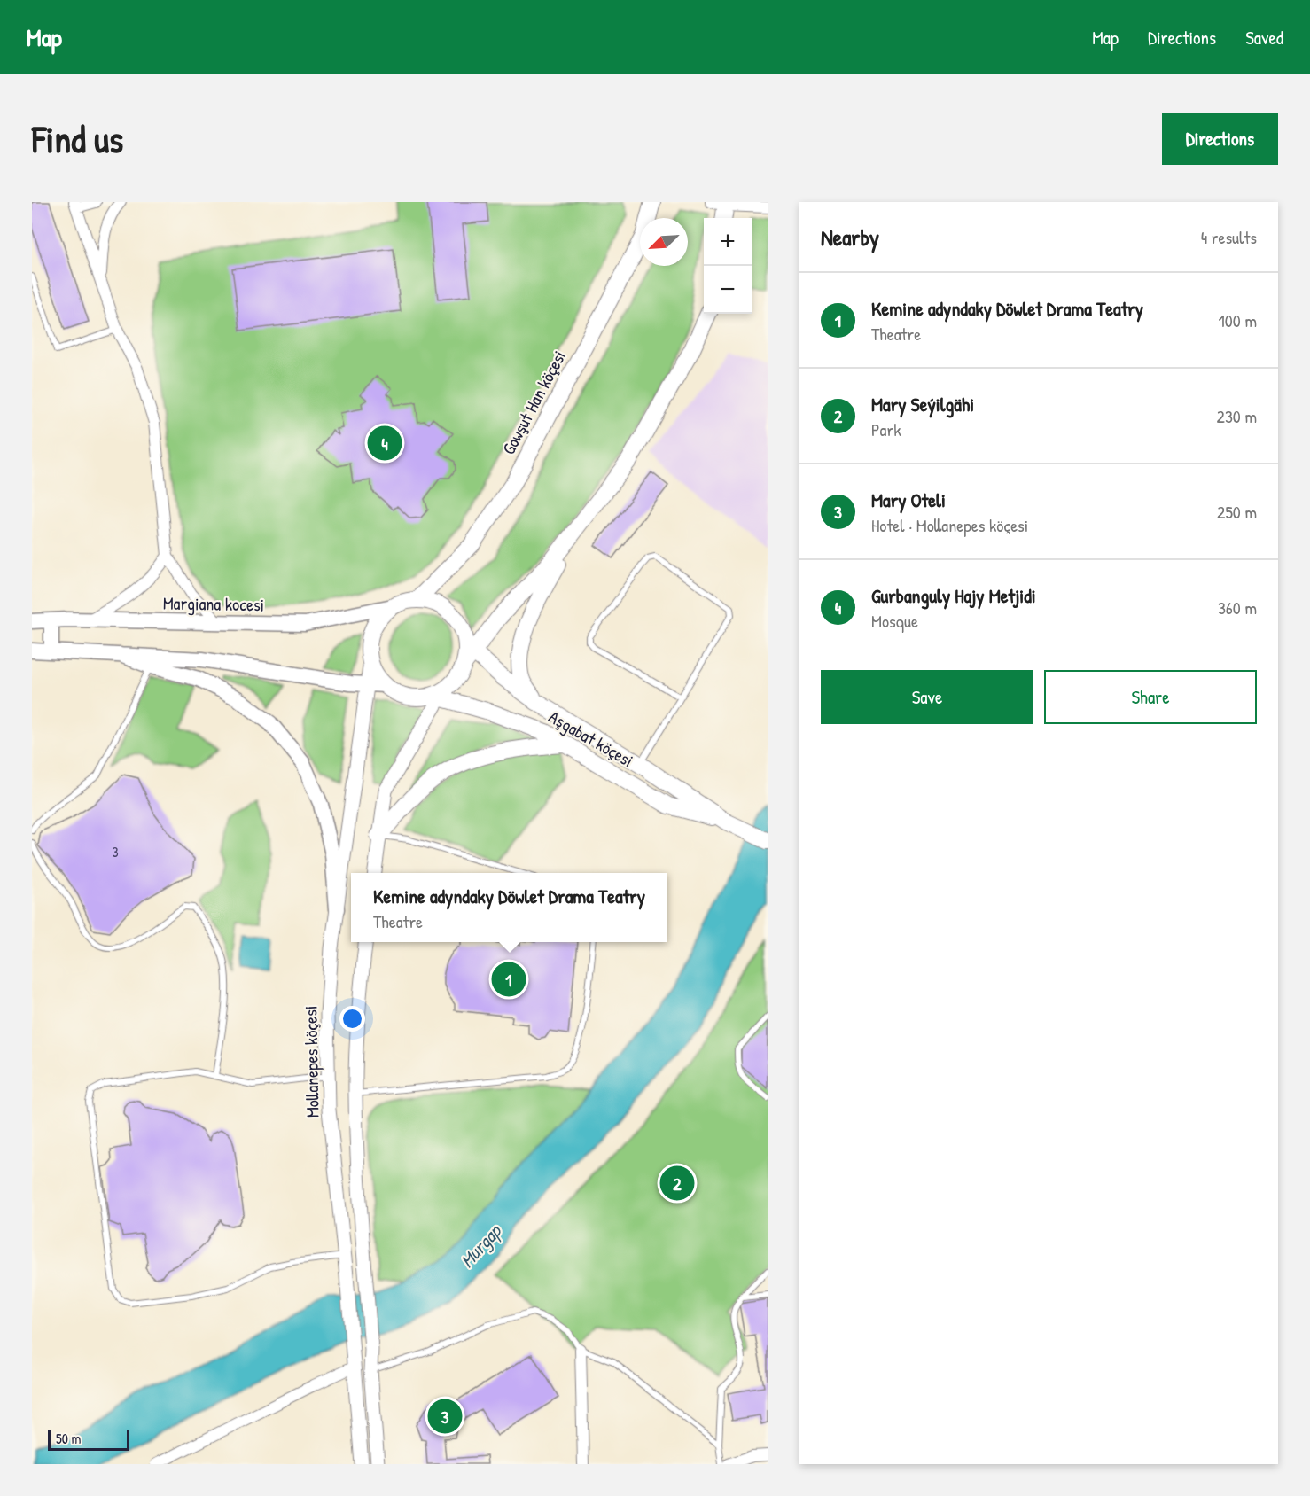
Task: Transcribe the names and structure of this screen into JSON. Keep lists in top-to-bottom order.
{
  "streets": {
    "main road": ["Gowşut Han köçesi", "Margiana kocesi", "Aşgabat köçesi"],
    "street": ["Mollanepes köçesi"]
  },
  "crossings": [
    ["Gowşut Han köçesi", "Margiana kocesi"],
    ["Gowşut Han köçesi", "Aşgabat köçesi"],
    ["Gowşut Han köçesi", "Mollanepes köçesi"],
    ["Margiana kocesi", "Aşgabat köçesi"],
    ["Margiana kocesi", "Mollanepes köçesi"],
    ["Aşgabat köçesi", "Mollanepes köçesi"]
  ],
  "water": ["Murgap"],
  "house_numbers": ["3"],
  "scale_bar": "50 m",
  "north": "bottom left",
  "page": {
    "header": "Map",
    "nav": ["Map", "Directions", "Saved"],
    "buttons": [
      "Directions",
      ["Save", "Share"]
    ],
    "title": "Find us",
    "heading": ["Nearby", "4 results"],
    "map_buttons": ["+", "−"],
    "list": [
      {
        "mark": "1",
        "name": "Kemine adyndaky Döwlet Drama Teatry",
        "note": "Theatre",
        "value": "100 m"
      },
      {
        "mark": "2",
        "name": "Mary Seýilgähi",
        "note": "Park",
        "value": "230 m"
      },
      {
        "mark": "3",
        "name": "Mary Oteli",
        "note": "Hotel · Mollanepes köçesi",
        "value": "250 m"
      },
      {
        "mark": "4",
        "name": "Gurbanguly Hajy Metjidi",
        "note": "Mosque",
        "value": "360 m"
      }
    ],
    "pins": [
      "4",
      "1",
      "2",
      "3"
    ],
    "popup": ["Kemine adyndaky Döwlet Drama Teatry", "Theatre"],
    "scale": "50 m"
  }
}
